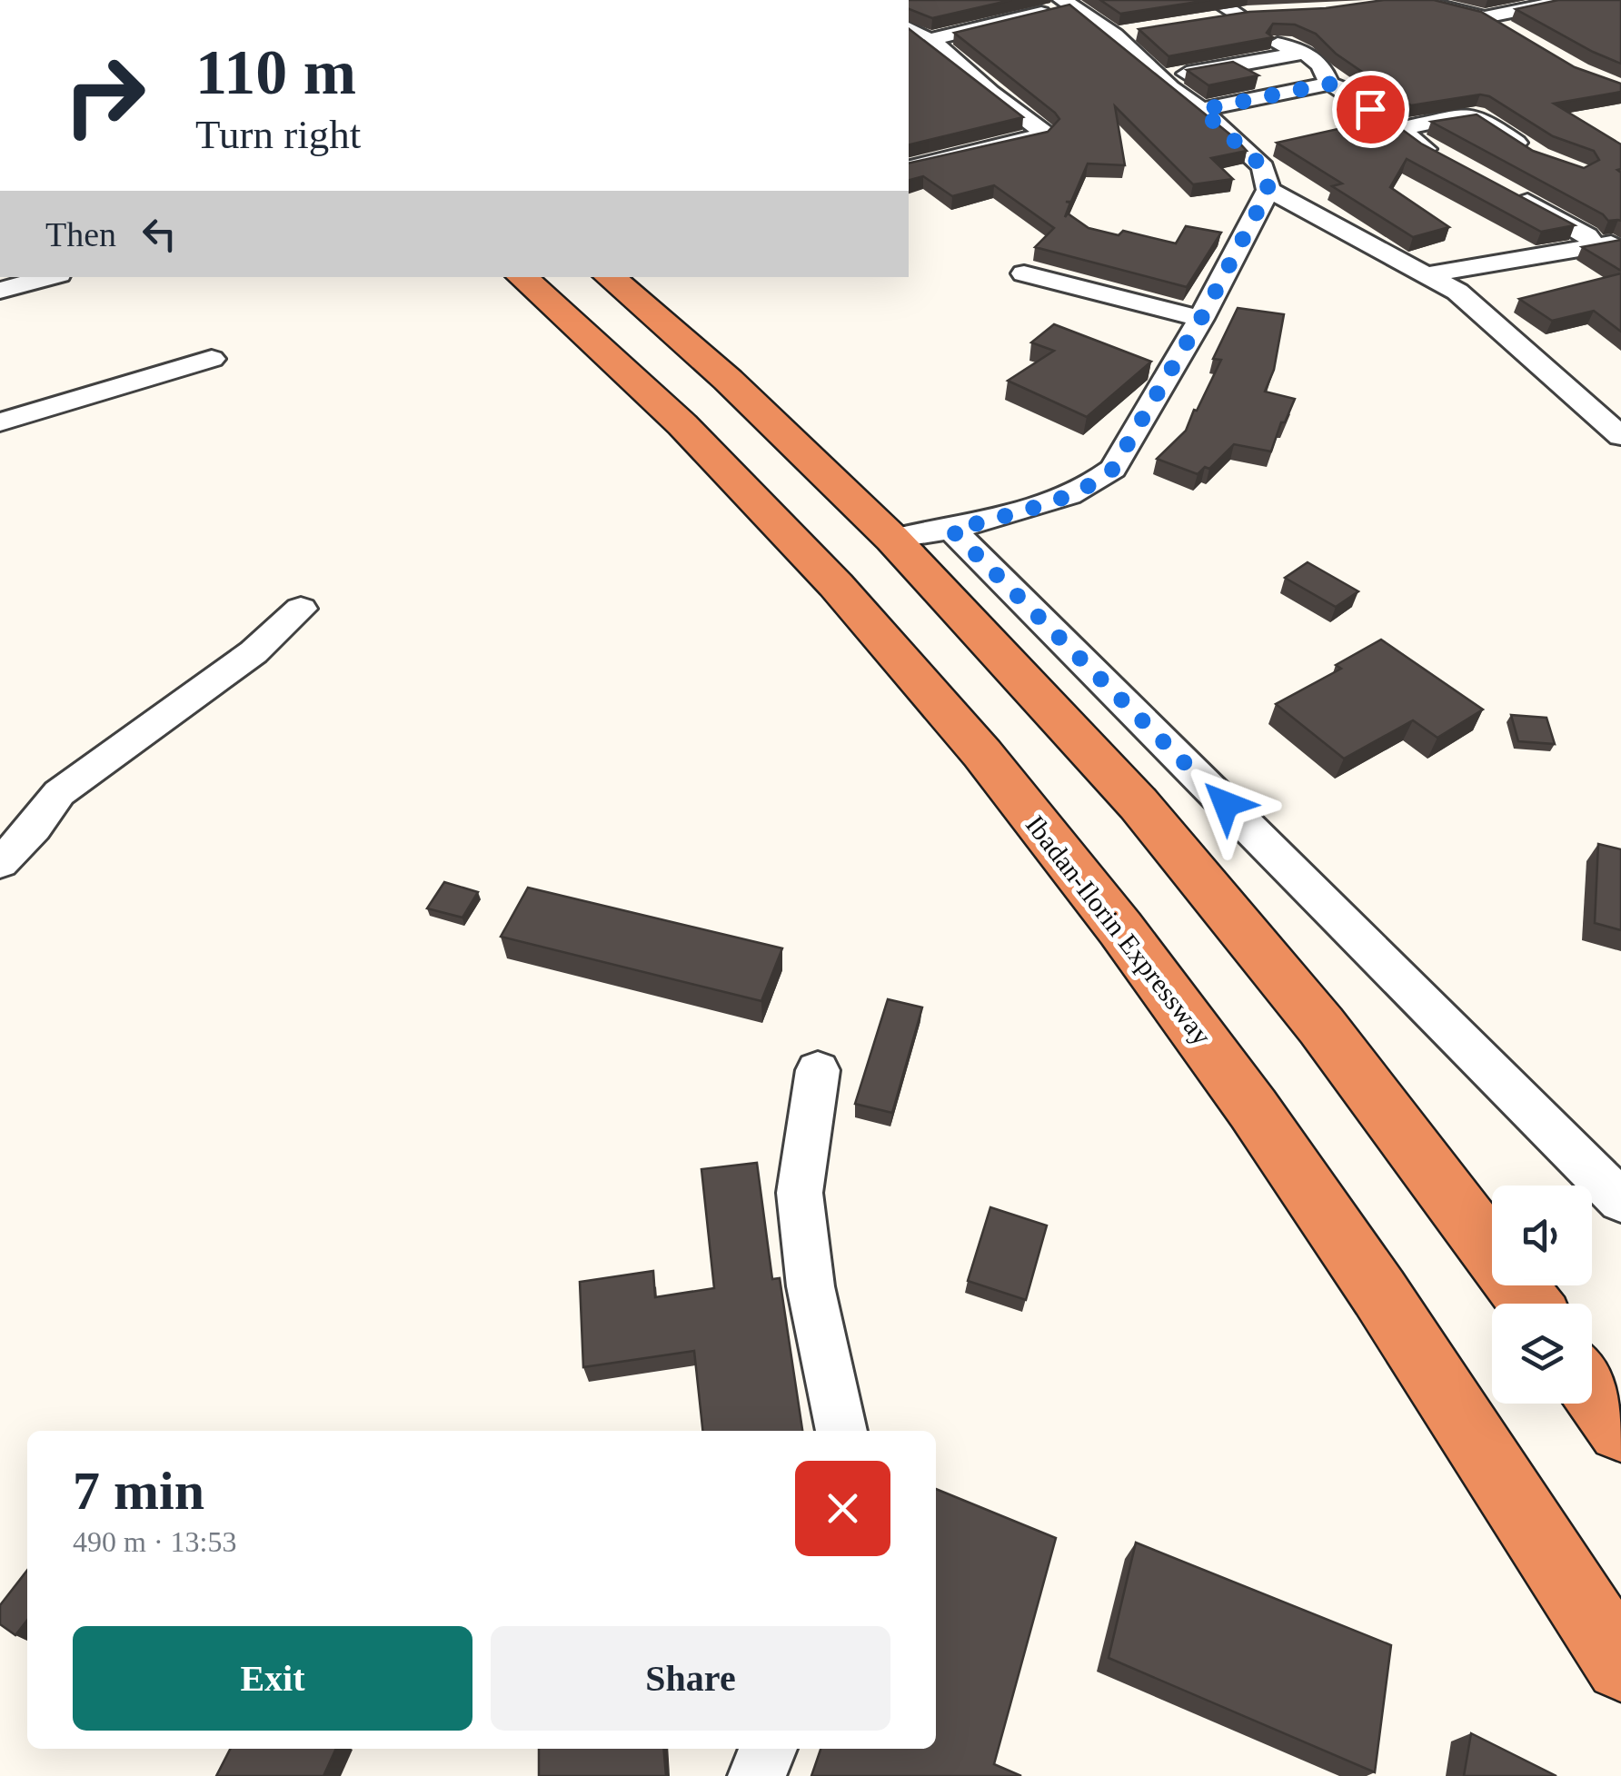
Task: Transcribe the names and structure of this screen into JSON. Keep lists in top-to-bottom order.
{
  "streets": {
    "highway": ["Ibadan-Ilorin Expressway"]
  },
  "page": {
    "turn": ["110 m", "Turn right"],
    "then": "Then",
    "heading": ["7 min", "490 m · 13:53"],
    "buttons": ["Exit", "Share"]
  }
}
